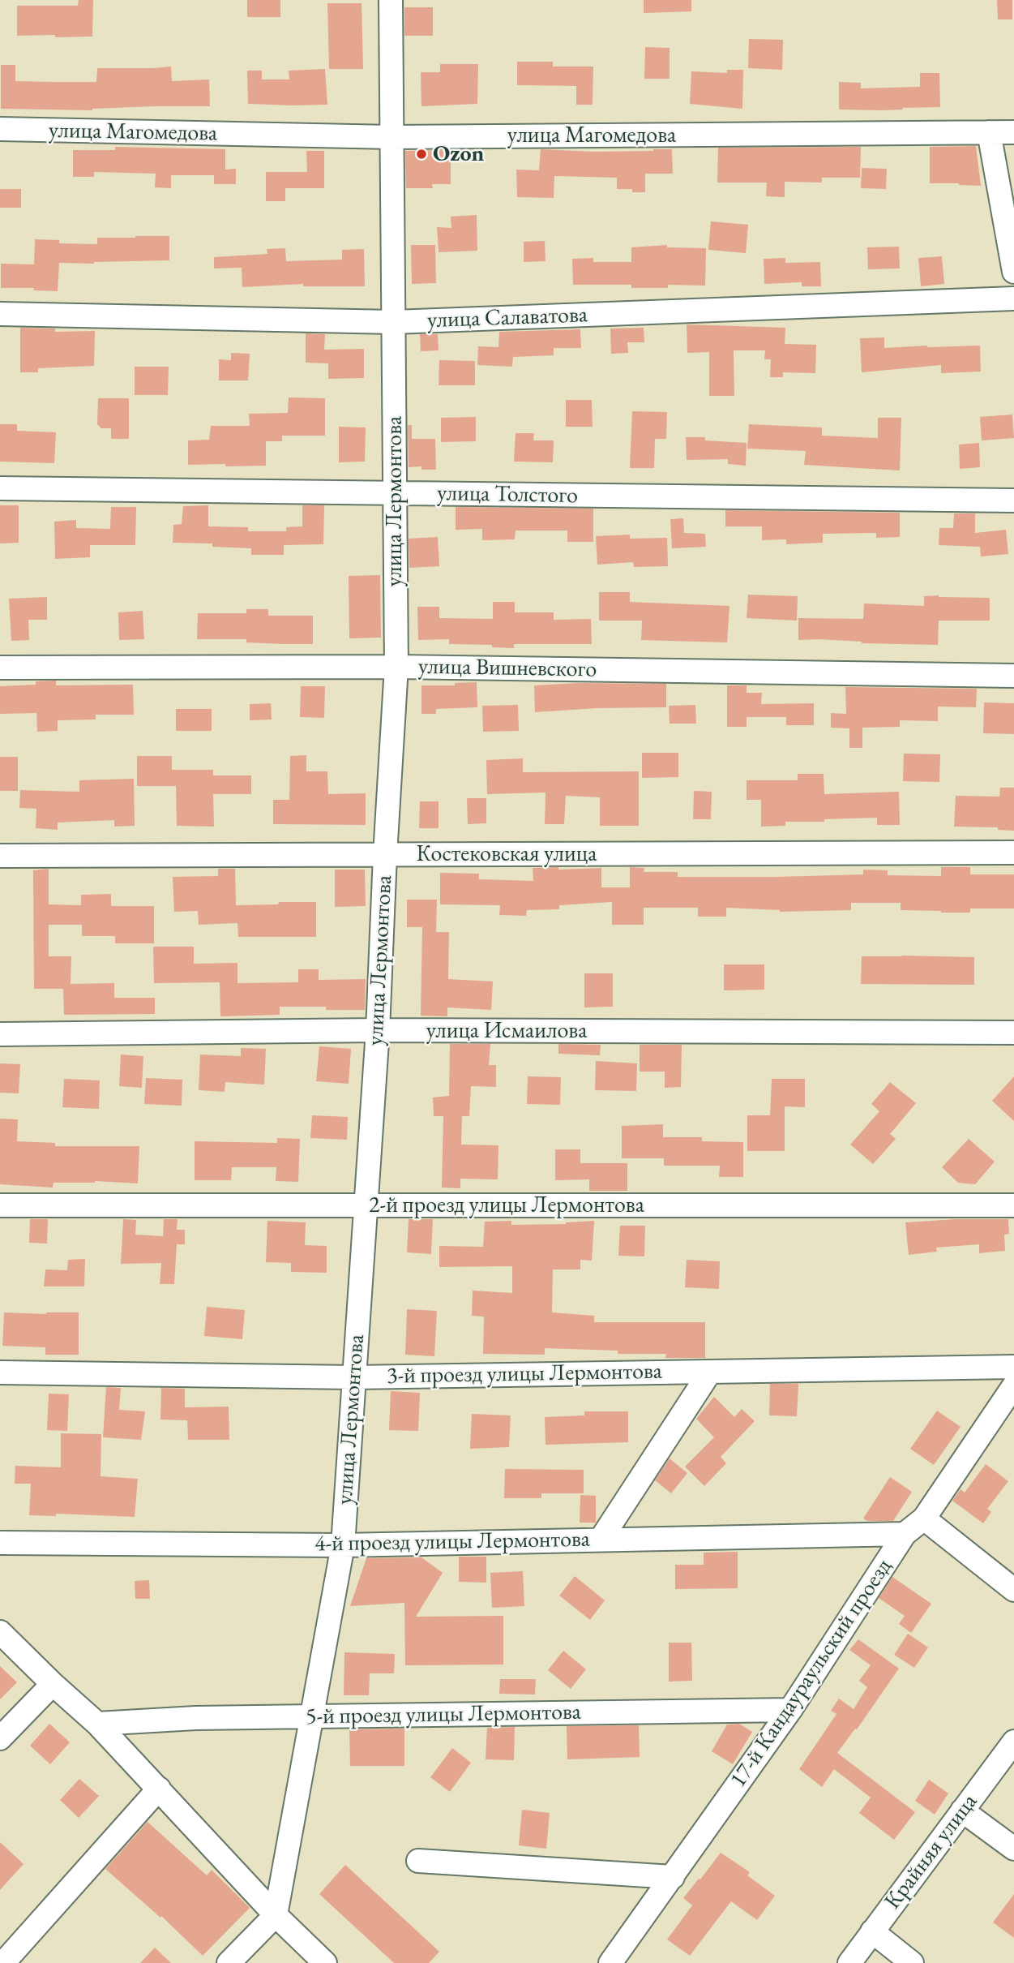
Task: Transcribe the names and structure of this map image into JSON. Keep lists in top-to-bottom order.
{
  "streets": {
    "street": [
      "улица Магомедова",
      "улица Салаватова",
      "улица Толстого",
      "улица Лермонтова",
      "улица Вишневского",
      "Костековская улица",
      "улица Исмаилова",
      "2-й проезд улицы Лермонтова",
      "3-й проезд улицы Лермонтова",
      "4-й проезд улицы Лермонтова",
      "17-й Кандаураульский проезд",
      "5-й проезд улицы Лермонтова",
      "Крайняя улица"
    ]
  },
  "crossings": [
    ["улица Магомедова", "улица Лермонтова"],
    ["улица Салаватова", "улица Лермонтова"],
    ["улица Толстого", "улица Лермонтова"],
    ["улица Лермонтова", "улица Вишневского"],
    ["улица Лермонтова", "Костековская улица"],
    ["улица Лермонтова", "улица Исмаилова"],
    ["улица Лермонтова", "2-й проезд улицы Лермонтова"],
    ["улица Лермонтова", "3-й проезд улицы Лермонтова"],
    ["улица Лермонтова", "4-й проезд улицы Лермонтова"],
    ["улица Лермонтова", "5-й проезд улицы Лермонтова"],
    ["4-й проезд улицы Лермонтова", "17-й Кандаураульский проезд"],
    ["17-й Кандаураульский проезд", "5-й проезд улицы Лермонтова"]
  ],
  "places": ["Ozon"]
}
